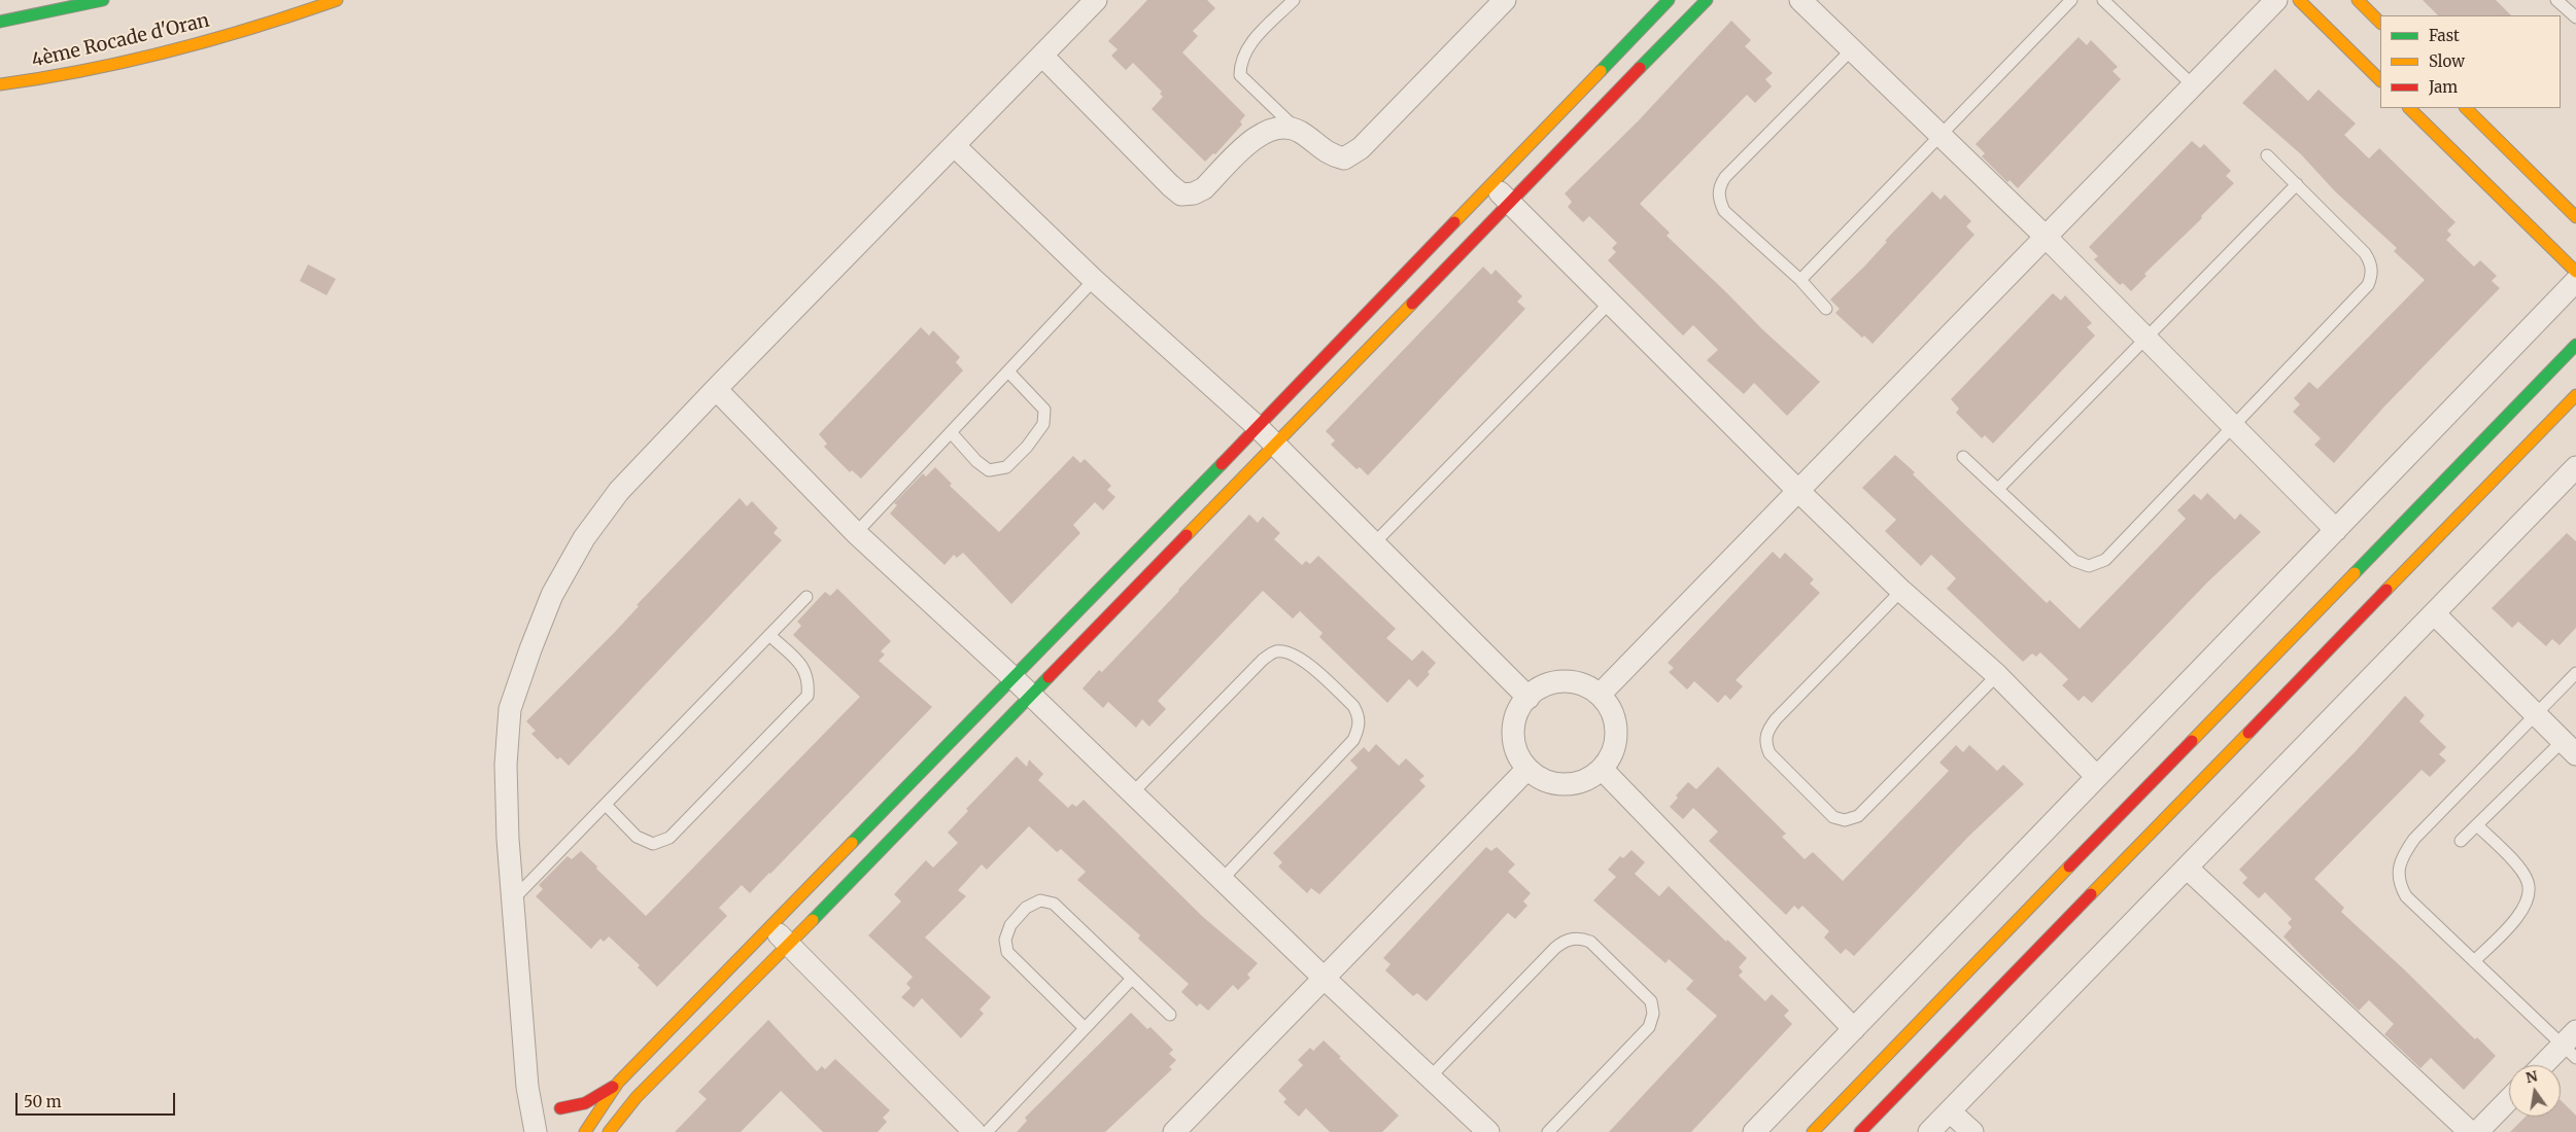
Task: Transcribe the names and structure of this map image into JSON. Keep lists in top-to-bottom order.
{
  "streets": {
    "main road": ["4ème Rocade d'Oran"]
  },
  "legend": ["Fast", "Slow", "Jam"],
  "scale_bar": "50 m",
  "north": "top"
}
